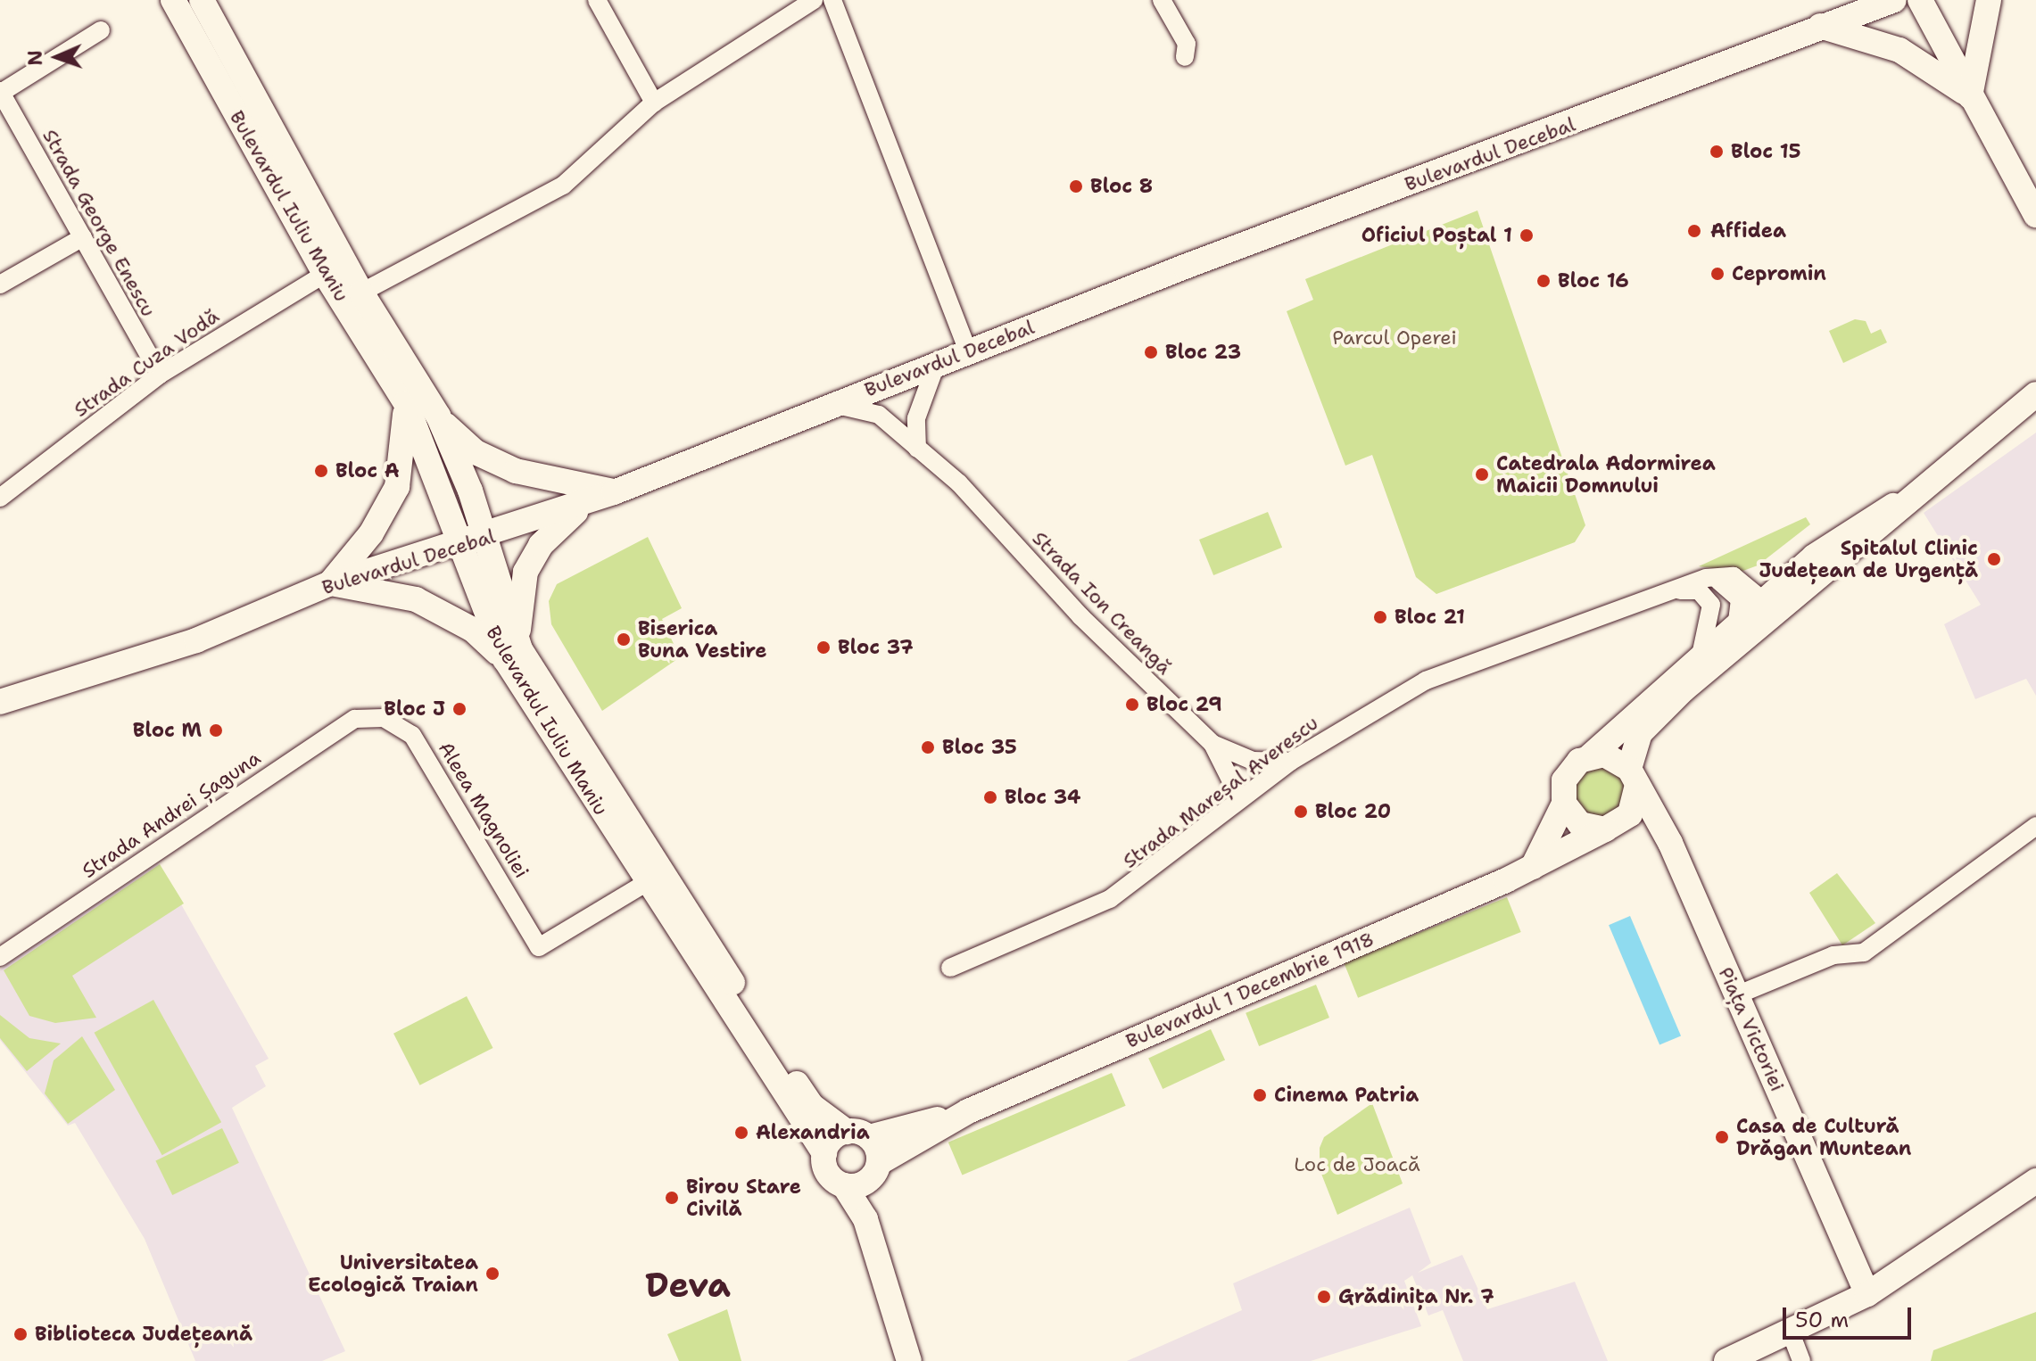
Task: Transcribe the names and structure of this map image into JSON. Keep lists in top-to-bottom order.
{
  "streets": {
    "street": [
      "Bulevardul Decebal",
      "Bulevardul Iuliu Maniu",
      "Strada George Enescu",
      "Strada Cuza Vodă",
      "Strada Ion Creangă",
      "Strada Mareșal Averescu",
      "Aleea Magnoliei",
      "Strada Andrei Șaguna",
      "Bulevardul 1 Decembrie 1918",
      "Piața Victoriei"
    ]
  },
  "crossings": [
    ["Bulevardul Decebal", "Bulevardul Iuliu Maniu"],
    ["Bulevardul Decebal", "Strada Ion Creangă"],
    ["Bulevardul Iuliu Maniu", "Strada Cuza Vodă"],
    ["Bulevardul Iuliu Maniu", "Aleea Magnoliei"],
    ["Strada George Enescu", "Strada Cuza Vodă"],
    ["Strada Ion Creangă", "Strada Mareșal Averescu"],
    ["Aleea Magnoliei", "Strada Andrei Șaguna"],
    ["Bulevardul 1 Decembrie 1918", "Piața Victoriei"]
  ],
  "districts": ["Deva"],
  "parks": ["Parcul Operei", "Loc de Joacă"],
  "places": [
    "Bloc 15",
    "Bloc 8",
    "Affidea",
    "Oficiul Poștal 1",
    "Cepromin",
    "Bloc 16",
    "Bloc 23",
    "Bloc A",
    "Catedrala Adormirea Maicii Domnului",
    "Spitalul Clinic Județean de Urgență",
    "Bloc 21",
    "Biserica Buna Vestire",
    "Bloc 37",
    "Bloc 29",
    "Bloc J",
    "Bloc M",
    "Bloc 35",
    "Bloc 34",
    "Bloc 20",
    "Cinema Patria",
    "Alexandria",
    "Casa de Cultură Drăgan Muntean",
    "Birou Stare Civilă",
    "Universitatea Ecologică Traian",
    "Grădinița Nr. 7",
    "Biblioteca Județeană"
  ],
  "scale_bar": "50 m",
  "north": "left"
}
